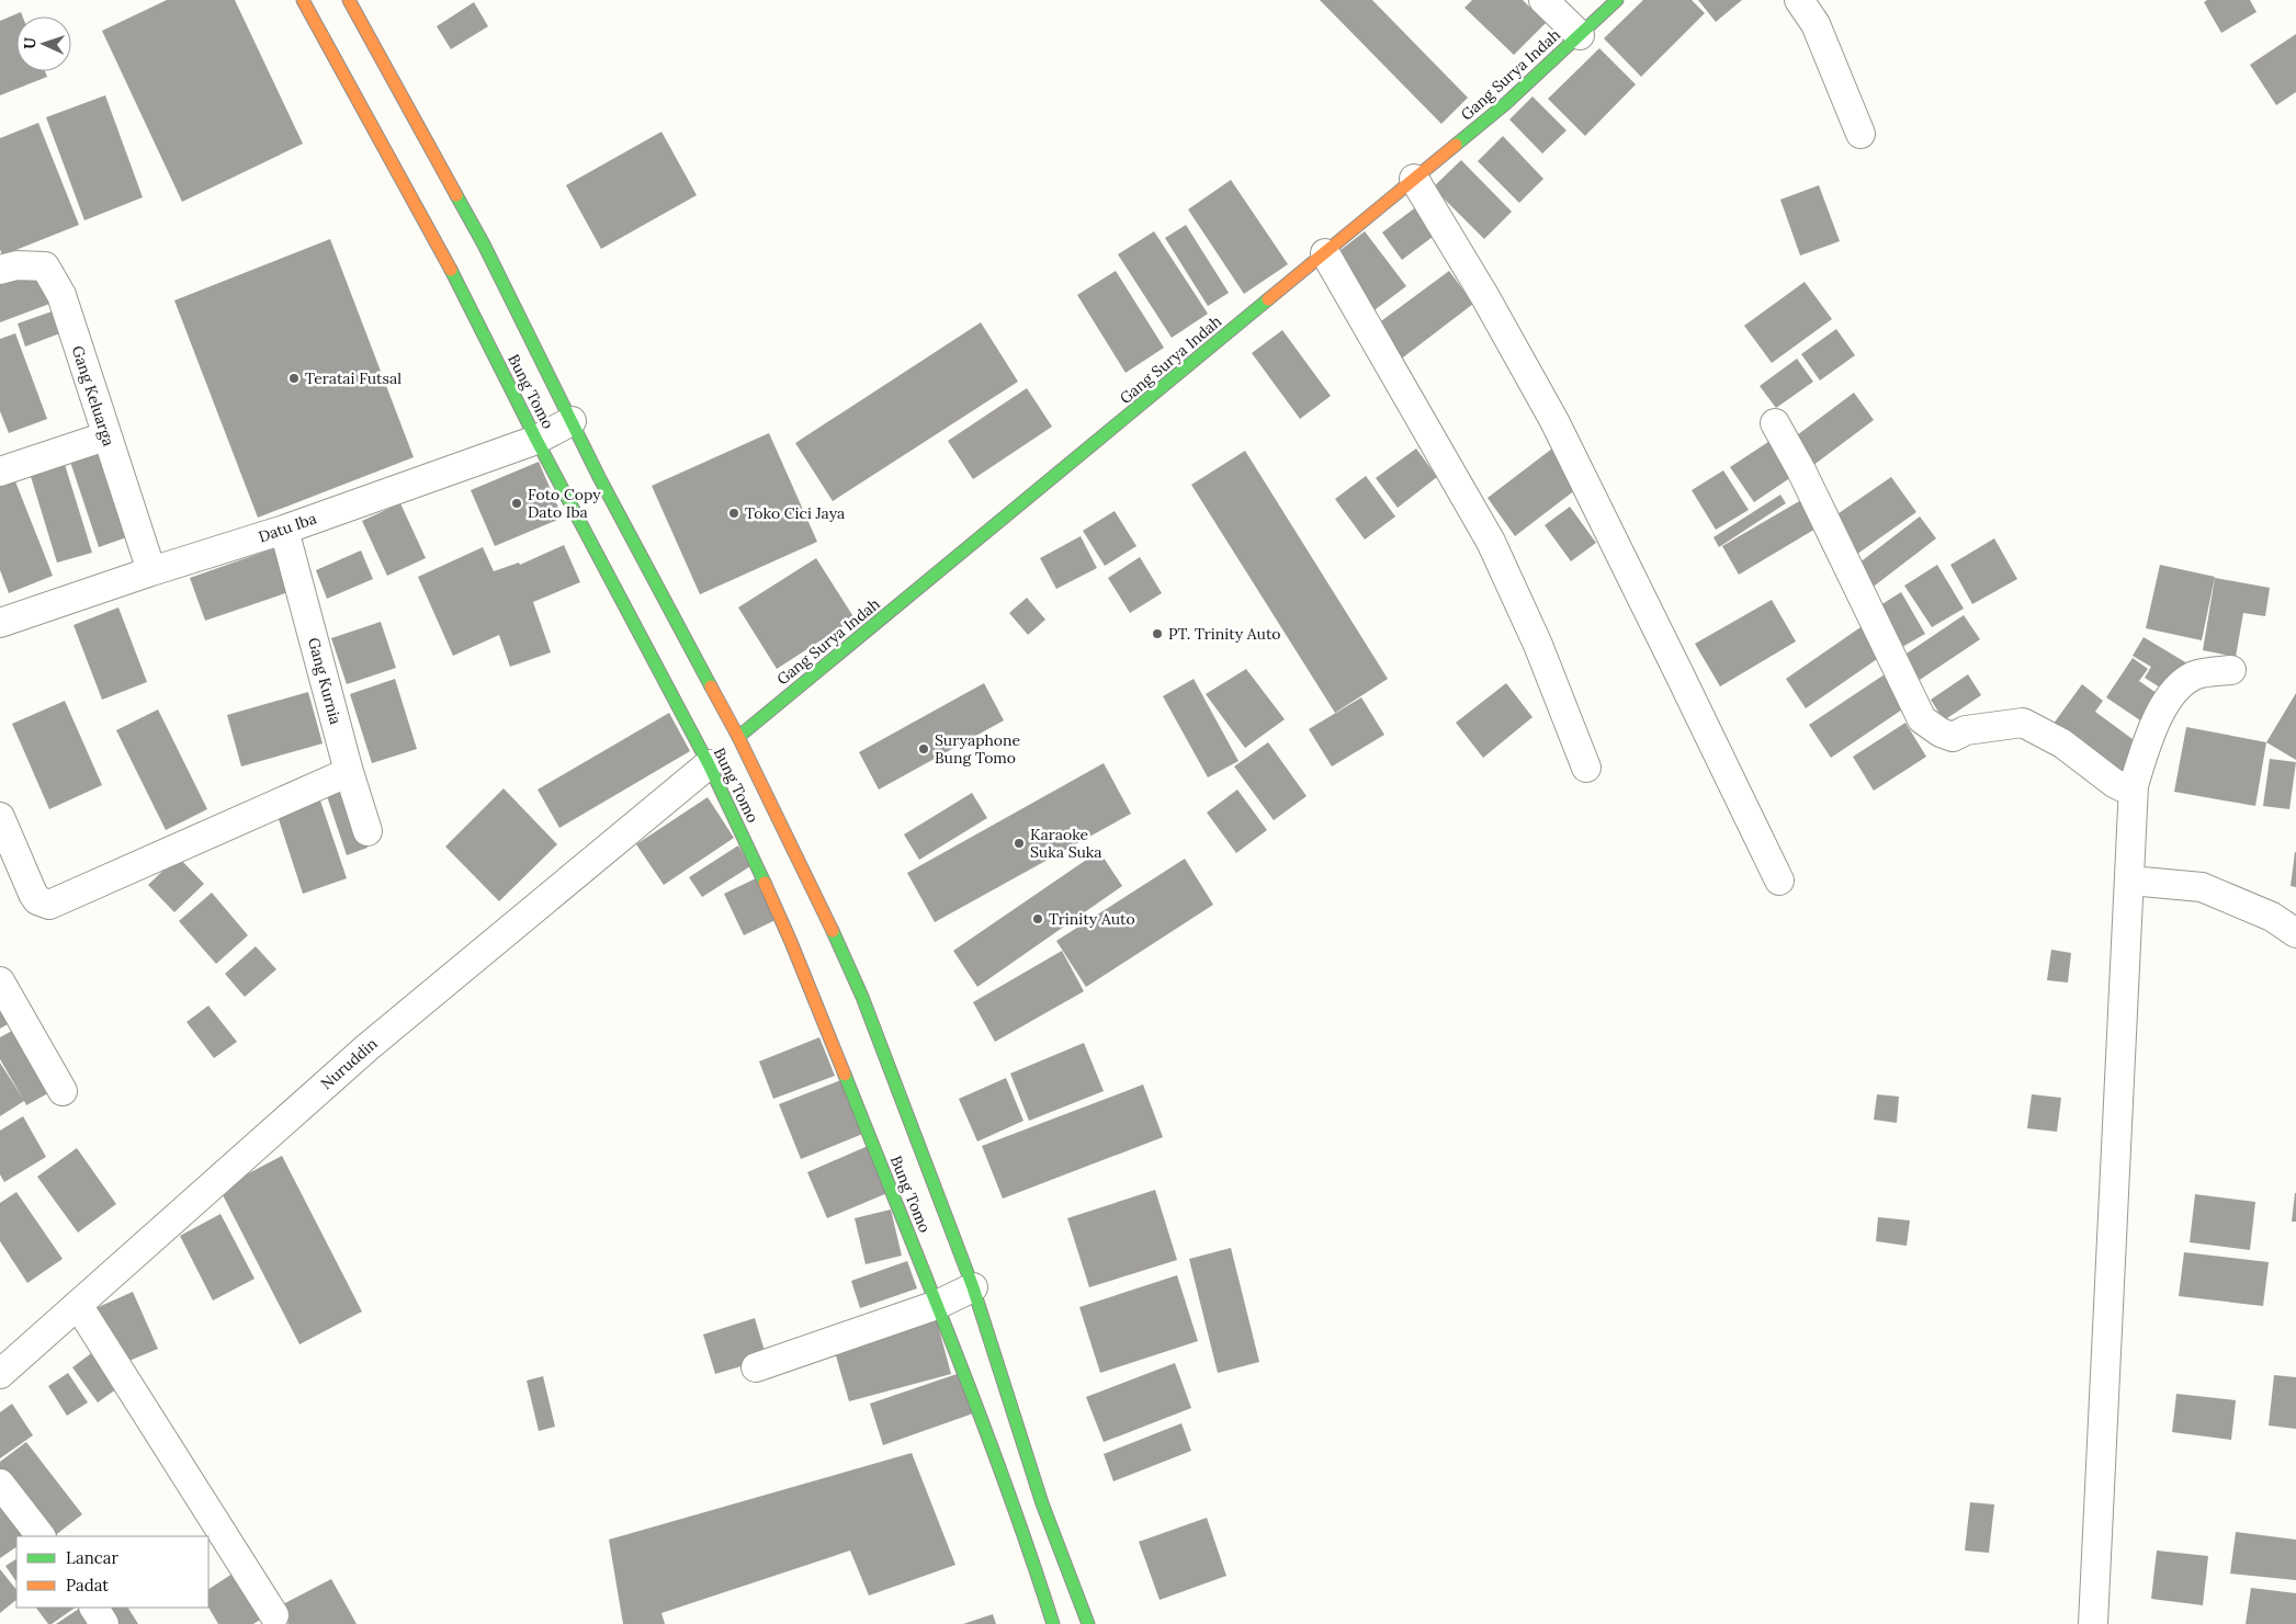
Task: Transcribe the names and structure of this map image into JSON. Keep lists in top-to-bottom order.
{
  "streets": {
    "main road": ["Gang Surya Indah", "Bung Tomo"],
    "street": [
      "Gang Keluarga",
      "Datu Iba",
      "Gang Kurnia",
      "Nuruddin"
    ]
  },
  "crossings": [
    ["Gang Surya Indah", "Bung Tomo"],
    ["Bung Tomo", "Datu Iba"],
    ["Bung Tomo", "Nuruddin"],
    ["Gang Keluarga", "Datu Iba"],
    ["Datu Iba", "Gang Kurnia"]
  ],
  "places": [
    "Teratai Futsal",
    "Foto Copy Dato Iba",
    "Toko Cici Jaya",
    "PT. Trinity Auto",
    "Suryaphone Bung Tomo",
    "Karaoke Suka Suka",
    "Trinity Auto"
  ],
  "legend": ["Lancar", "Padat"],
  "north": "left"
}
